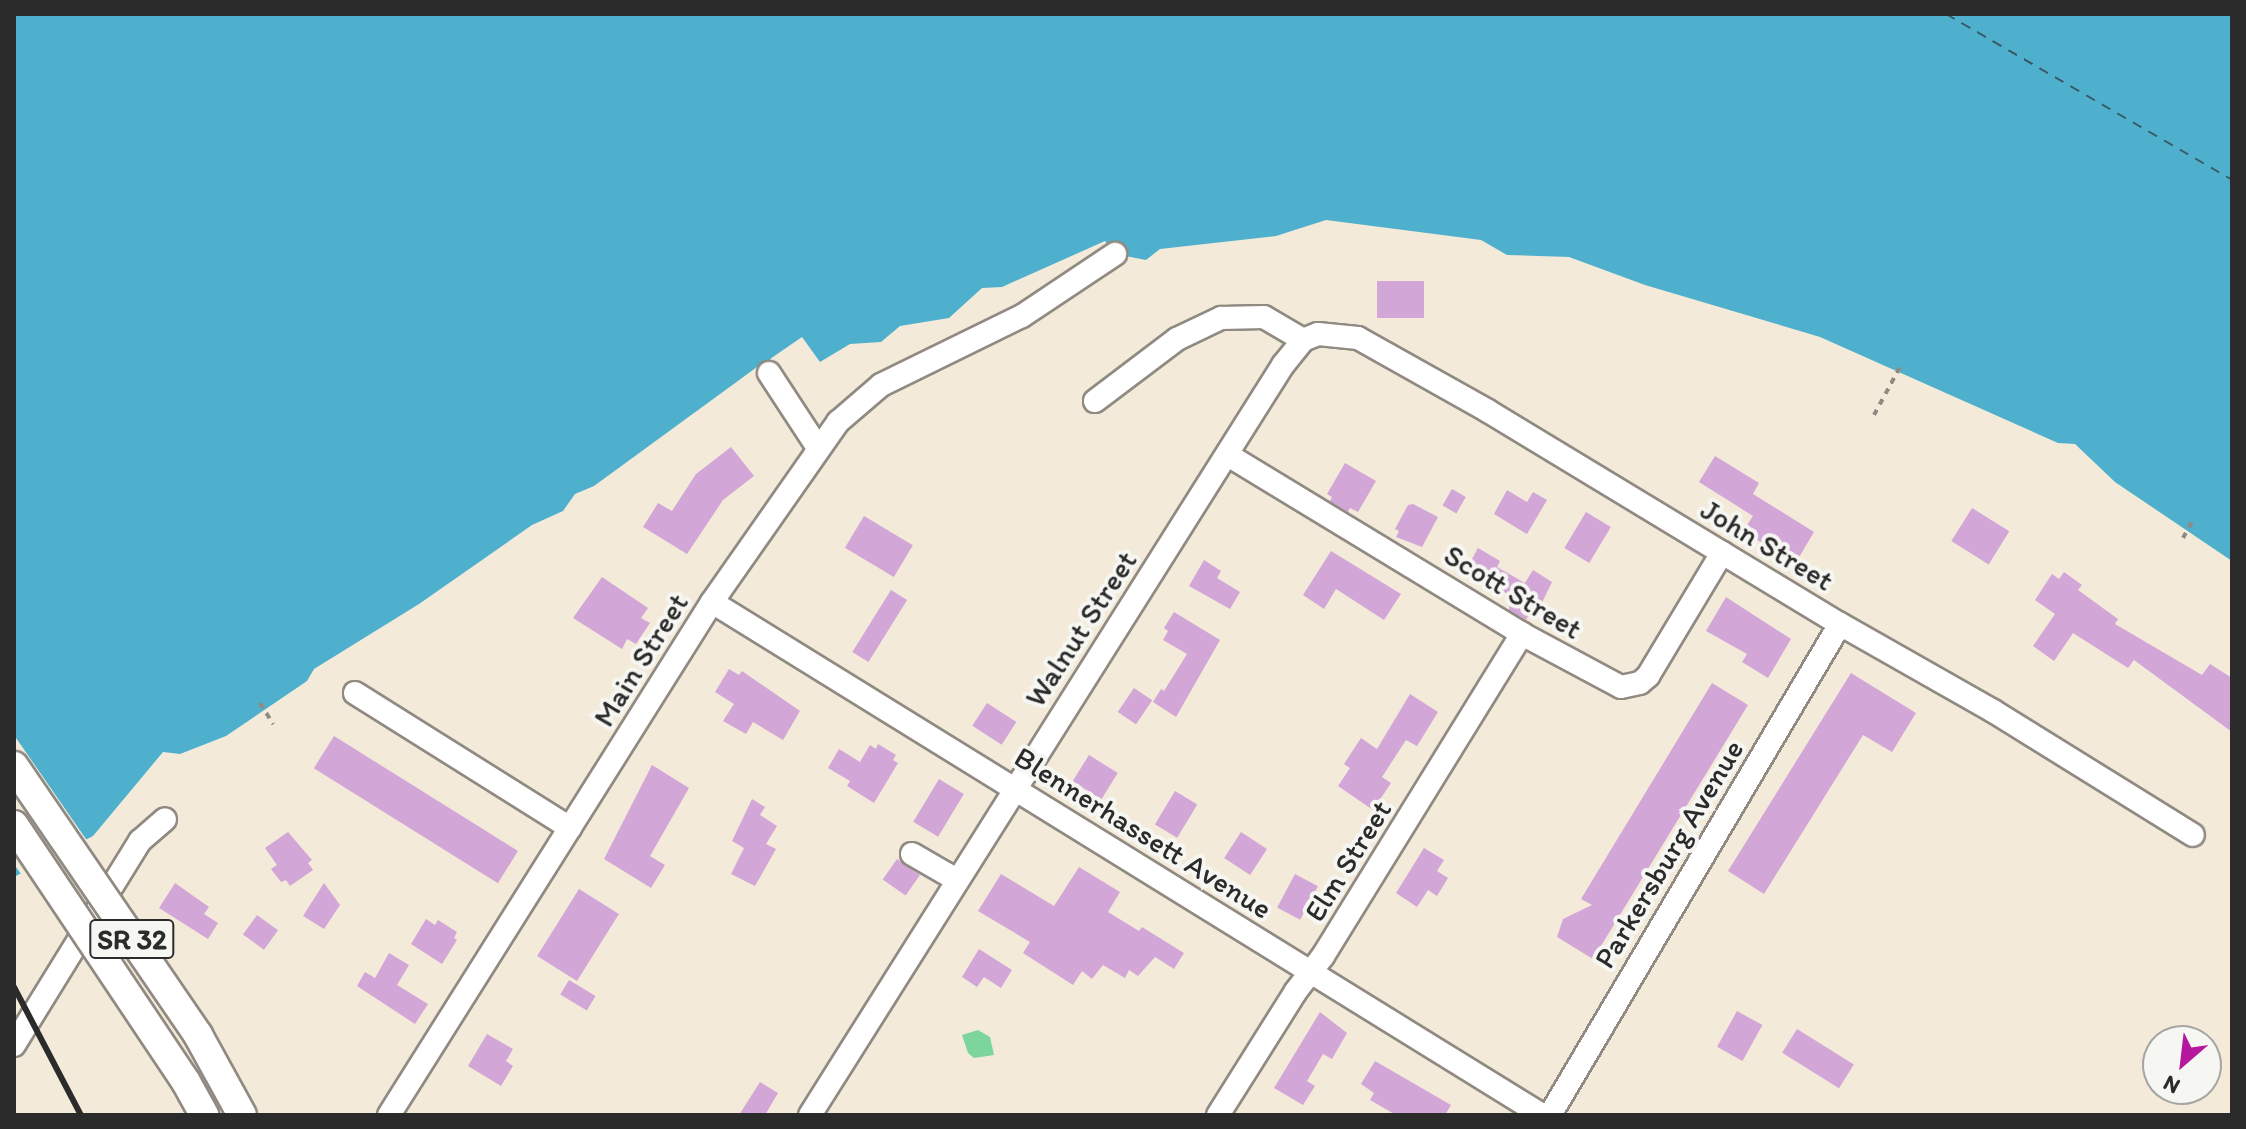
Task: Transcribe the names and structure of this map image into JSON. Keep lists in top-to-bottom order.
{
  "streets": {
    "main road": ["SR 32"],
    "street": [
      "John Street",
      "Scott Street",
      "Walnut Street",
      "Main Street",
      "Blennerhassett Avenue",
      "Parkersburg Avenue",
      "Elm Street"
    ]
  },
  "crossings": [
    ["John Street", "Scott Street"],
    ["John Street", "Walnut Street"],
    ["John Street", "Parkersburg Avenue"],
    ["Scott Street", "Walnut Street"],
    ["Scott Street", "Elm Street"],
    ["Walnut Street", "Blennerhassett Avenue"],
    ["Main Street", "Blennerhassett Avenue"],
    ["Blennerhassett Avenue", "Elm Street"]
  ],
  "north": "bottom left"
}
